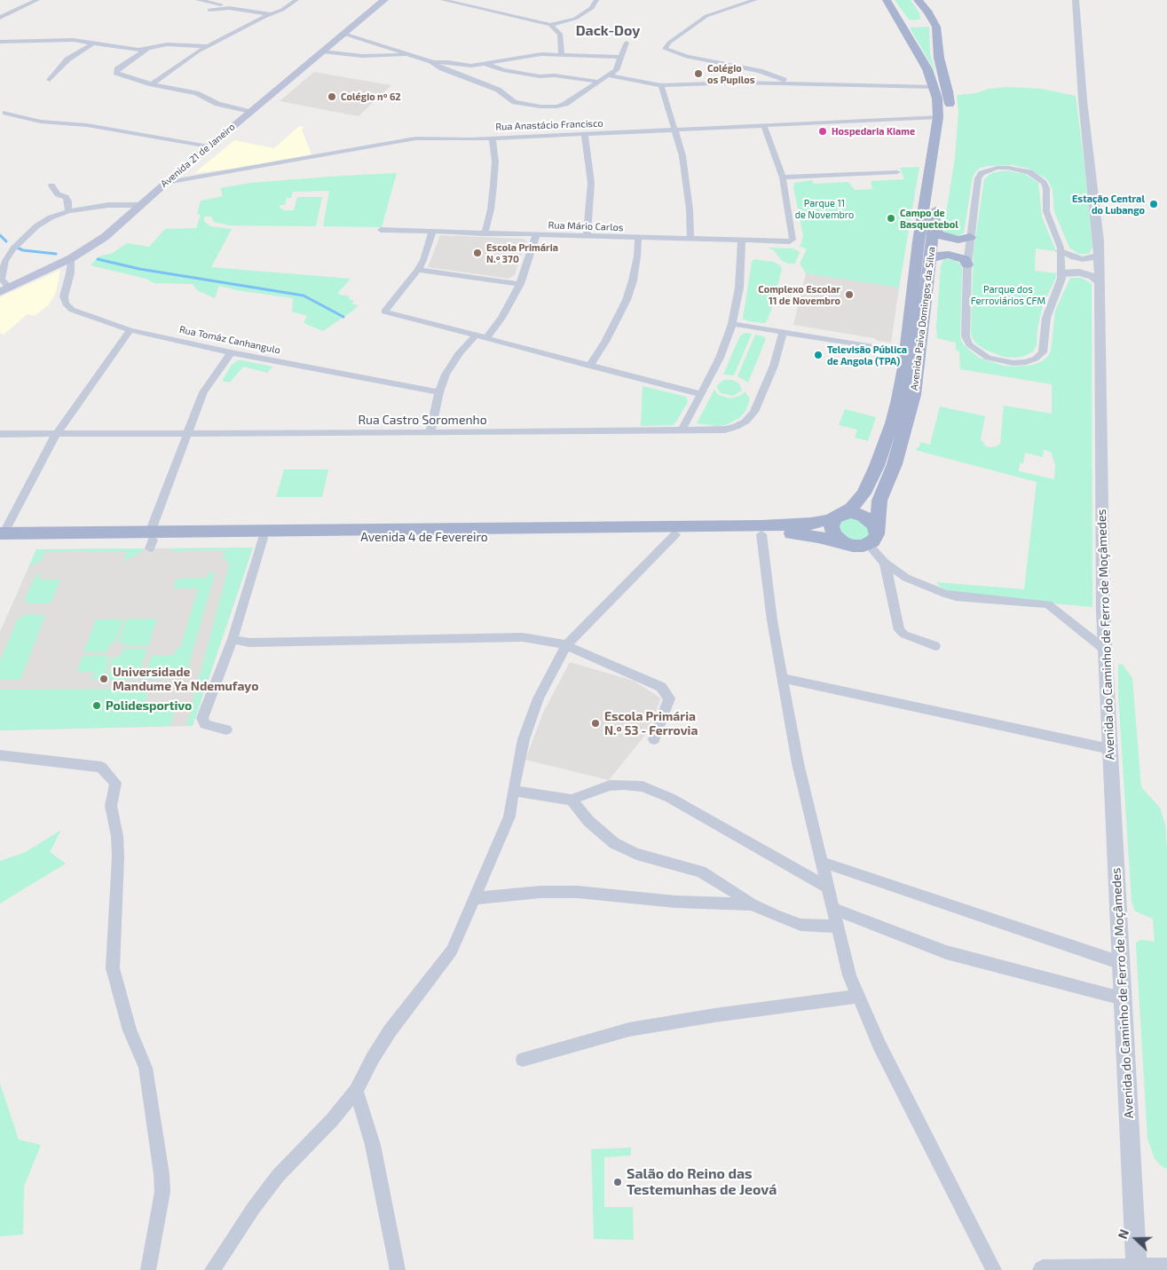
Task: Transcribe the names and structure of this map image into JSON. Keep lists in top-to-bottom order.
{
  "streets": {
    "main road": ["Avenida 21 de Janeiro", "Avenida Paiva Domingos da Silva", "Avenida 4 de Fevereiro"],
    "street": [
      "Rua Anastácio Francisco",
      "Rua Mário Carlos",
      "Rua Tomáz Canhangulo",
      "Rua Castro Soromenho",
      "Avenida do Caminho de Ferro de Moçâmedes"
    ]
  },
  "crossings": [
    ["Rua Anastácio Francisco", "Avenida 21 de Janeiro"],
    ["Rua Anastácio Francisco", "Avenida Paiva Domingos da Silva"],
    ["Avenida 21 de Janeiro", "Rua Tomáz Canhangulo"],
    ["Avenida Paiva Domingos da Silva", "Avenida 4 de Fevereiro"]
  ],
  "districts": ["Dack-Doy"],
  "parks": ["Parque 11 de Novembro", "Parque dos Ferroviários CFM"],
  "places": [
    "Colégio os Pupilos",
    "Colégio nº 62",
    "Hospedaria Kiame",
    "Estação Central do Lubango",
    "Campo de Basquetebol",
    "Escola Primária N.º 370",
    "Complexo Escolar 11 de Novembro",
    "Televisão Pública de Angola (TPA)",
    "Universidade Mandume Ya Ndemufayo",
    "Polidesportivo",
    "Escola Primária N.º 53 - Ferrovia",
    "Salão do Reino das Testemunhas de Jeová"
  ],
  "north": "left"
}
